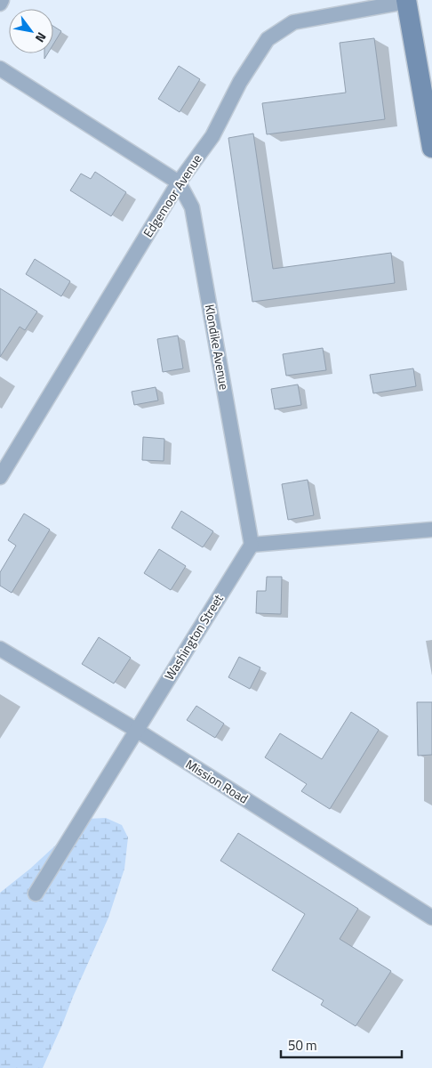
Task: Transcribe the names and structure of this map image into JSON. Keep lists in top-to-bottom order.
{
  "streets": {
    "street": [
      "Edgemoor Avenue",
      "Klondike Avenue",
      "Washington Street",
      "Mission Road"
    ]
  },
  "crossings": [
    ["Edgemoor Avenue", "Klondike Avenue"],
    ["Klondike Avenue", "Washington Street"],
    ["Washington Street", "Mission Road"]
  ],
  "scale_bar": "50 m",
  "north": "bottom right"
}
